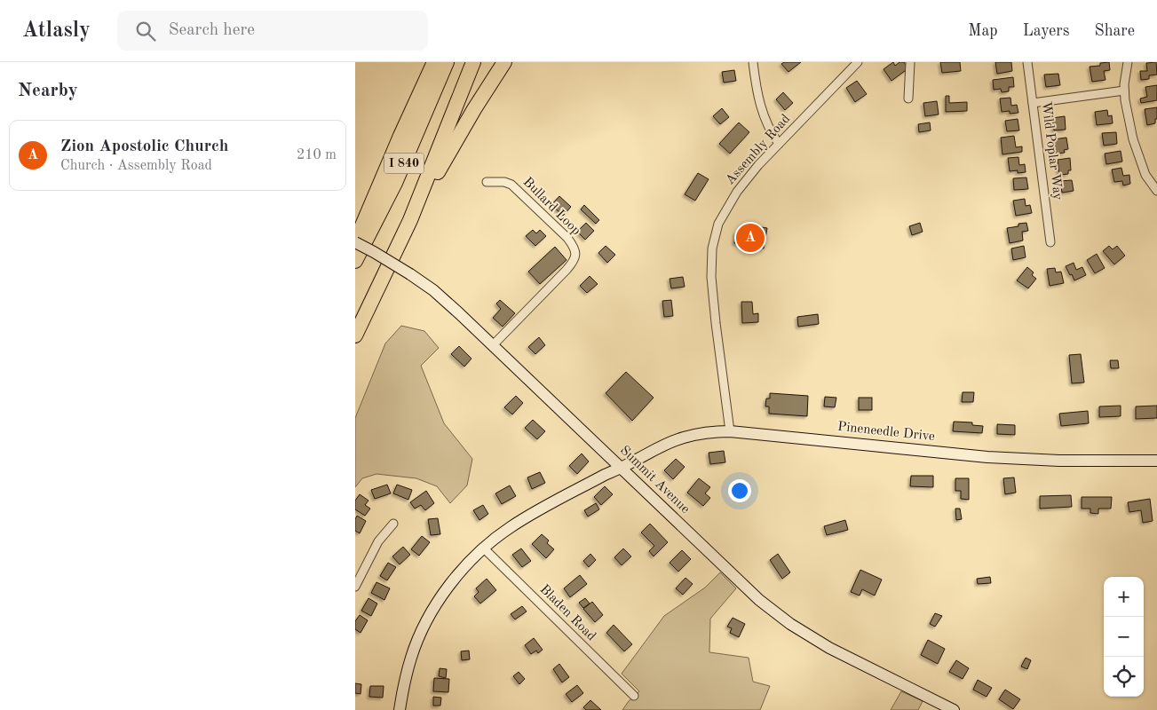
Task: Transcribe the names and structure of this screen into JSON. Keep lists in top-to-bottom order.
{
  "streets": {
    "highway": ["I 840"],
    "main road": ["Pineneedle Drive", "Summit Avenue"],
    "street": [
      "Assembly Road",
      "Wild Poplar Way",
      "Bullard Loop",
      "Bladen Road"
    ]
  },
  "crossings": [
    ["Assembly Road", "Pineneedle Drive"],
    ["Bullard Loop", "Summit Avenue"],
    ["Pineneedle Drive", "Summit Avenue"],
    ["Pineneedle Drive", "Bladen Road"]
  ],
  "page": {
    "header": "Atlasly",
    "search": "Search here",
    "nav": ["Map", "Layers", "Share"],
    "heading": "Nearby",
    "list": [
      {
        "mark": "A",
        "name": "Zion Apostolic Church",
        "note": "Church · Assembly Road",
        "value": "210 m"
      }
    ],
    "pins": "A",
    "map_buttons": ["+", "−"]
  }
}
